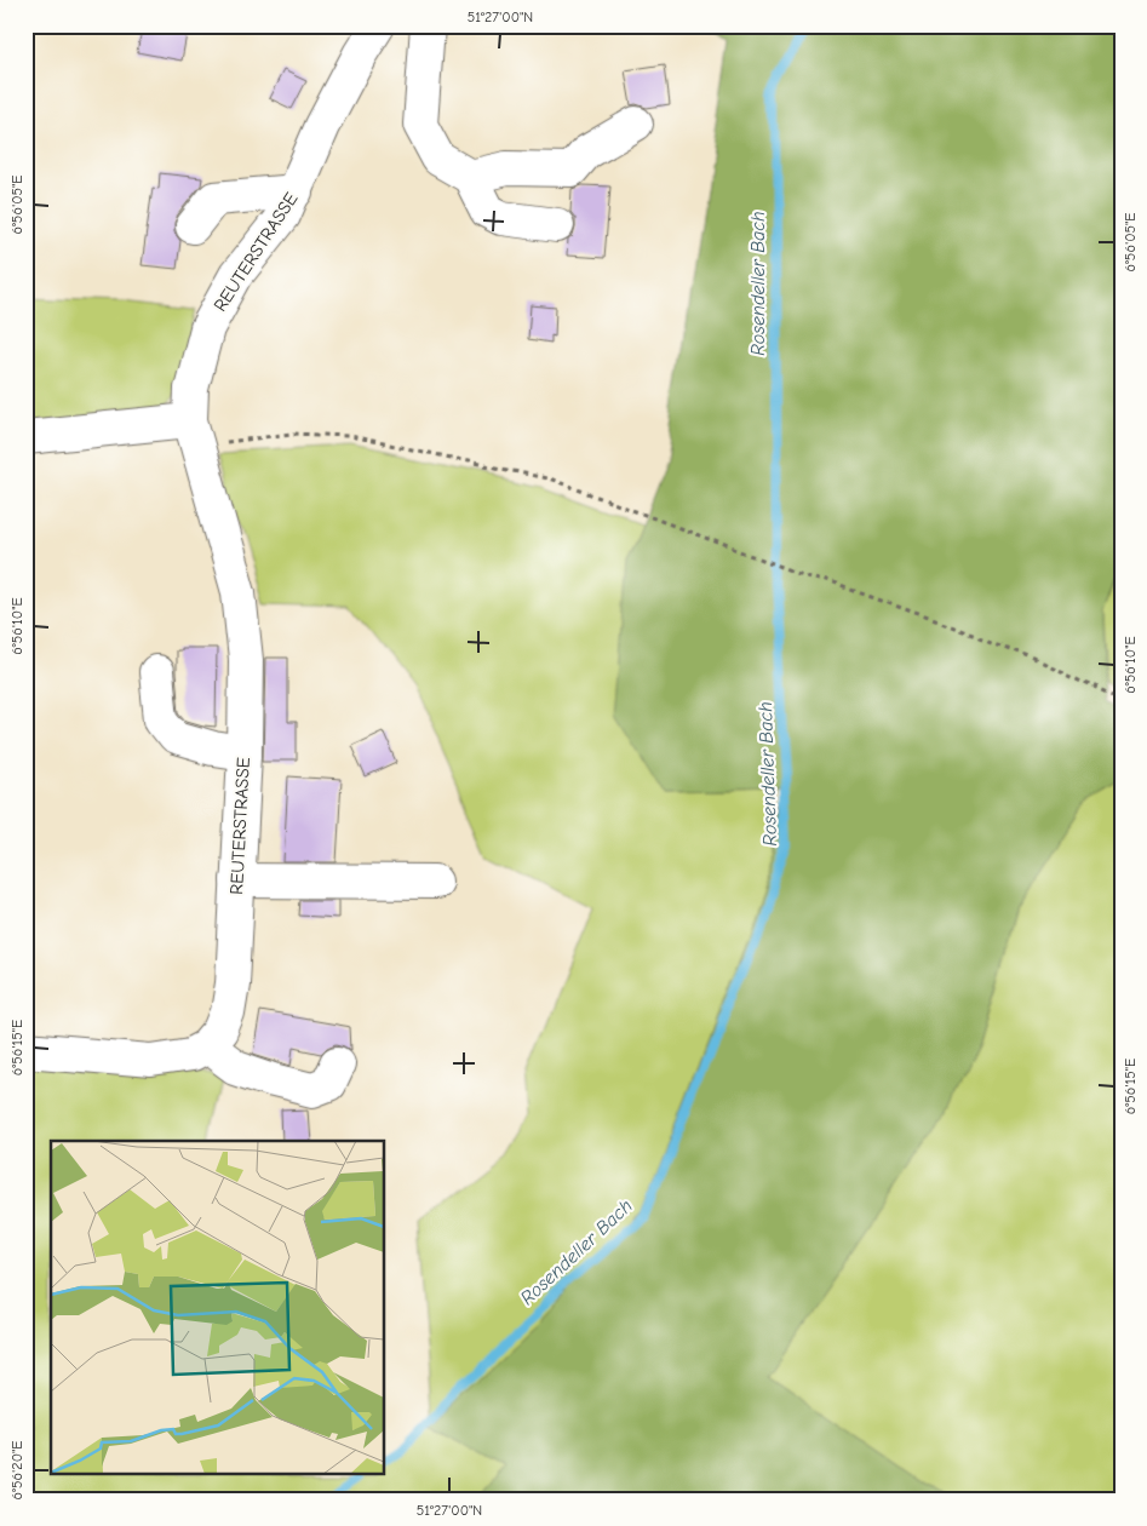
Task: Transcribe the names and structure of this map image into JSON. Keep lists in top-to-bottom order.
{
  "streets": {
    "street": ["REUTERSTRASSE"]
  },
  "water": ["Rosendeller Bach"],
  "coordinates": [
    "51°27'00\"N",
    "6°56'05\"E",
    "6°56'10\"E",
    "6°56'15\"E",
    "6°56'20\"E"
  ]
}
